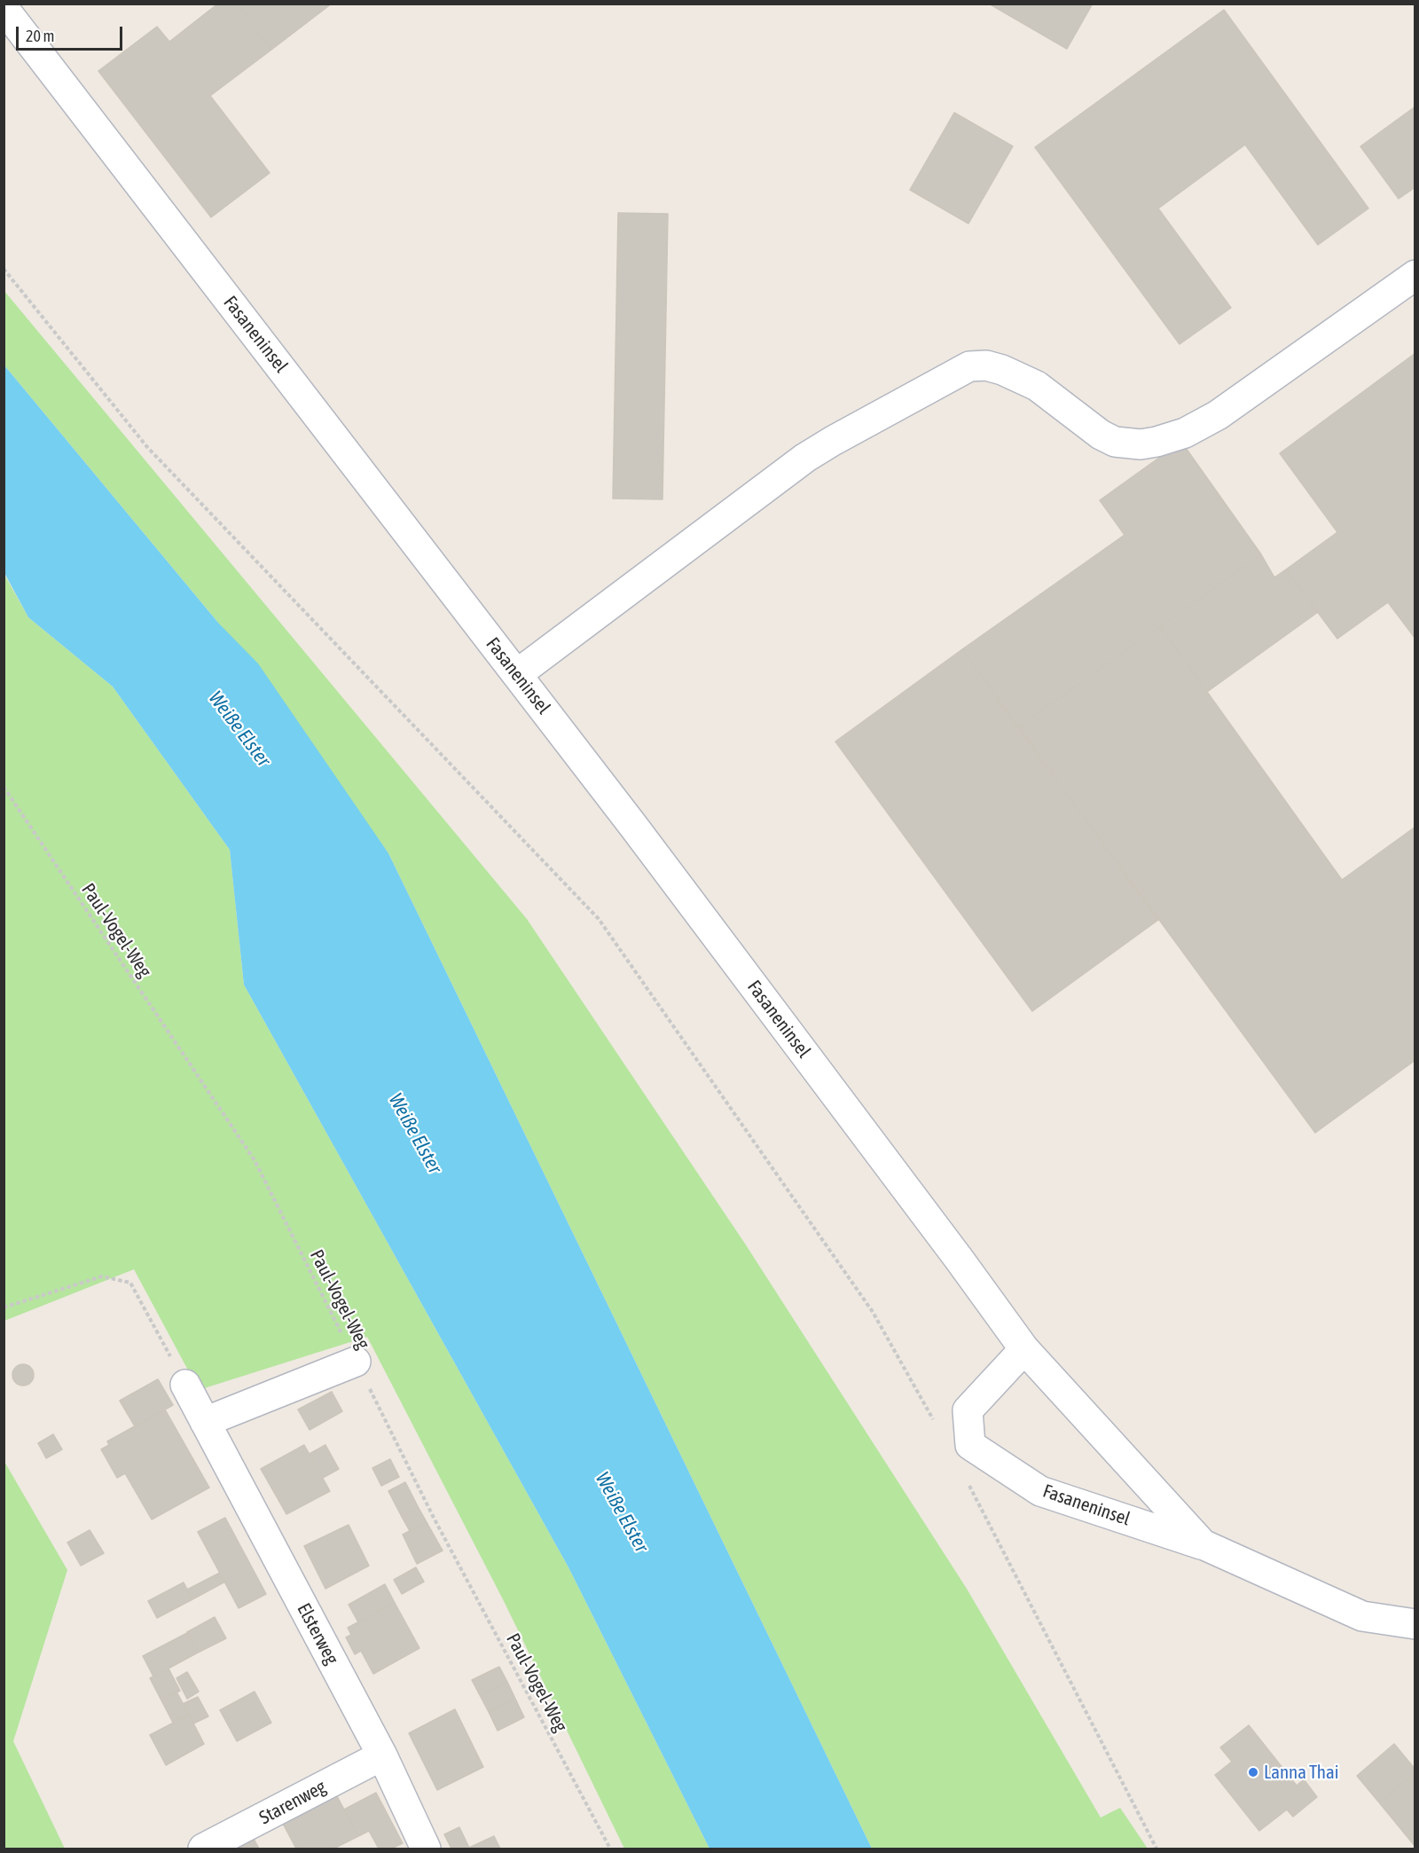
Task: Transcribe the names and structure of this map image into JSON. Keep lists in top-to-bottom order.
{
  "streets": {
    "street": ["Fasaneninsel", "Elsterweg", "Starenweg"],
    "path": ["Paul-Vogel-Weg"]
  },
  "crossings": [
    ["Elsterweg", "Starenweg"]
  ],
  "water": ["Weiße Elster"],
  "places": ["Lanna Thai"],
  "scale_bar": "20 m"
}
